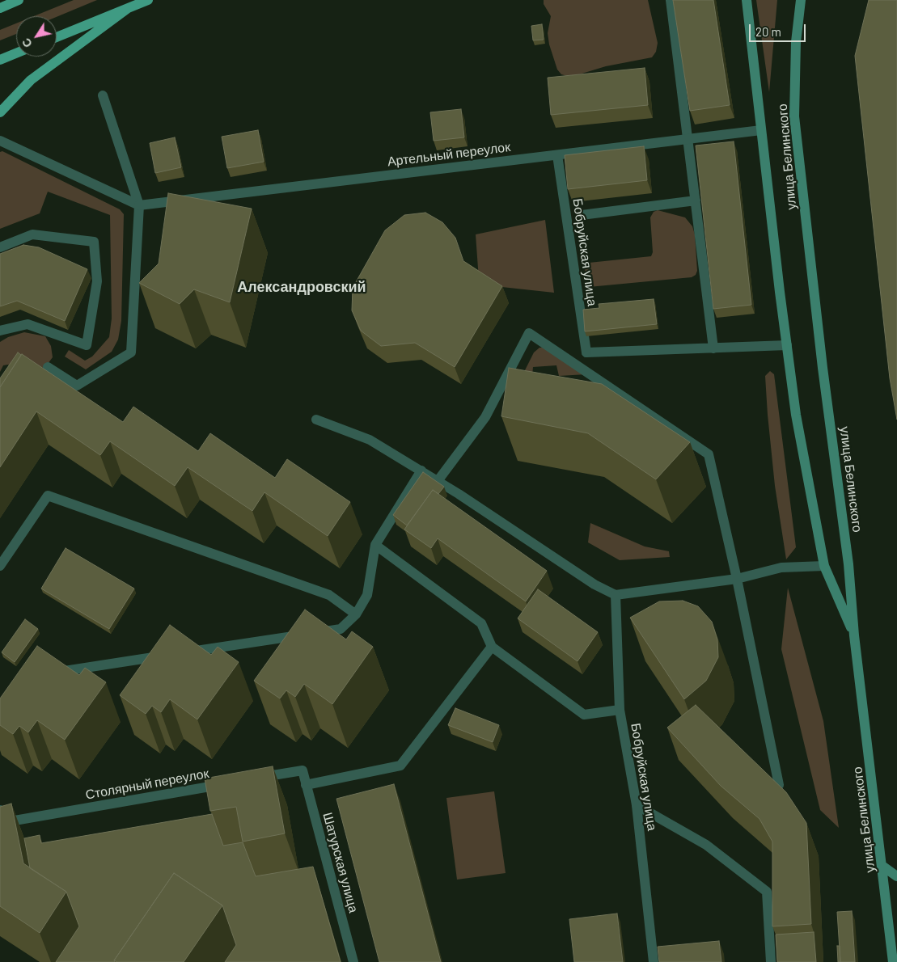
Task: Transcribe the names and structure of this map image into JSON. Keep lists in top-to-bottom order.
{
  "streets": {
    "main road": ["улица Белинского"],
    "street": [
      "Артельный переулок",
      "Бобруйская улица",
      "Столярный переулок",
      "Шатурская улица"
    ]
  },
  "crossings": [
    ["Артельный переулок", "Бобруйская улица"]
  ],
  "districts": ["Александровский"],
  "scale_bar": "20 m",
  "north": "bottom left"
}
